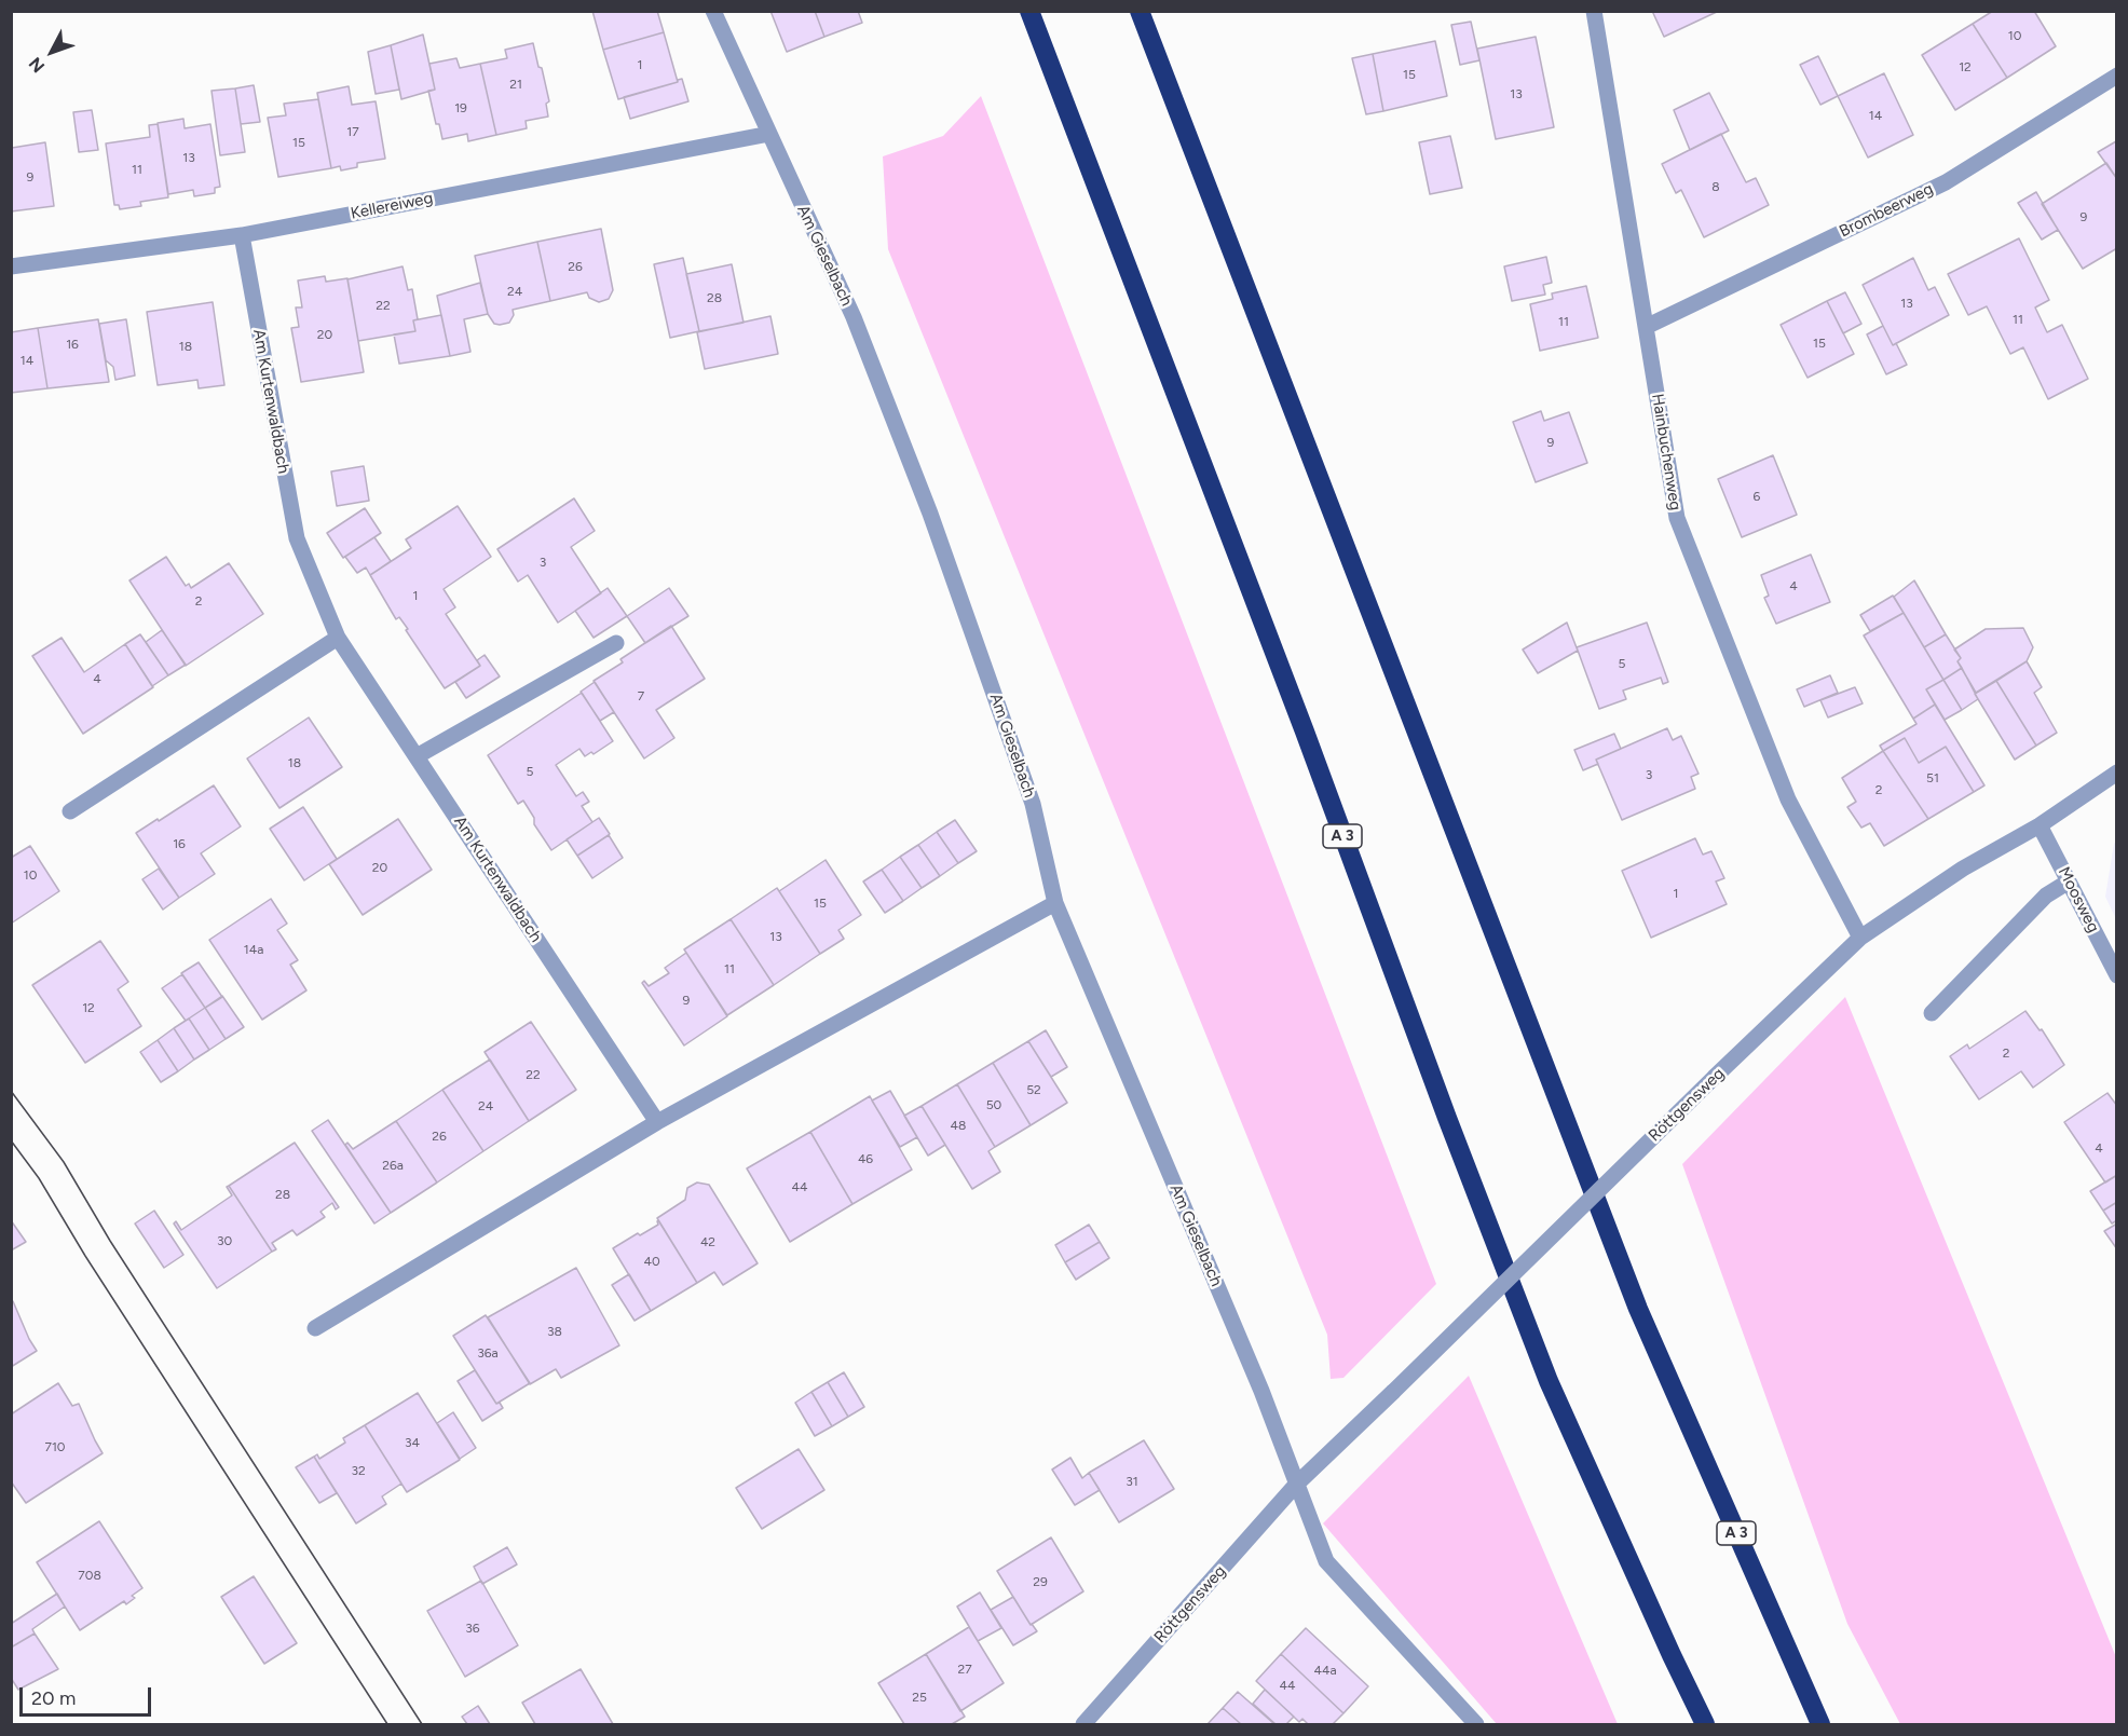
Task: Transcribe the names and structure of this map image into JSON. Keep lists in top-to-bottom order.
{
  "streets": {
    "highway": ["A 3"],
    "street": [
      "Kellereiweg",
      "Brombeerweg",
      "Am Gieselbach",
      "Am Kurtenwaldbach",
      "Hainbuchenweg",
      "Moosweg",
      "Röttgensweg"
    ]
  },
  "crossings": [
    ["Kellereiweg", "Am Gieselbach"],
    ["Kellereiweg", "Am Kurtenwaldbach"],
    ["Brombeerweg", "Hainbuchenweg"],
    ["Am Gieselbach", "Röttgensweg"],
    ["Hainbuchenweg", "Röttgensweg"],
    ["Moosweg", "Röttgensweg"]
  ],
  "house_numbers": [
    "10",
    "1",
    "12",
    "15",
    "21",
    "13",
    "19",
    "14",
    "17",
    "15",
    "13",
    "11",
    "9",
    "8",
    "9",
    "26",
    "24",
    "28",
    "13",
    "22",
    "11",
    "11",
    "20",
    "15",
    "16",
    "18",
    "14",
    "9",
    "6",
    "3",
    "4",
    "1",
    "2",
    "5",
    "4",
    "7",
    "18",
    "5",
    "3",
    "51",
    "2",
    "16",
    "20",
    "10",
    "1",
    "15",
    "13",
    "14a",
    "11",
    "9",
    "12",
    "2",
    "22",
    "52",
    "50",
    "24",
    "48",
    "26",
    "4",
    "46",
    "26a",
    "44",
    "28",
    "30",
    "42",
    "40",
    "38",
    "36a",
    "34",
    "710",
    "32",
    "31",
    "708",
    "29",
    "36",
    "27",
    "44a",
    "44",
    "25"
  ],
  "scale_bar": "20 m",
  "north": "bottom left"
}
